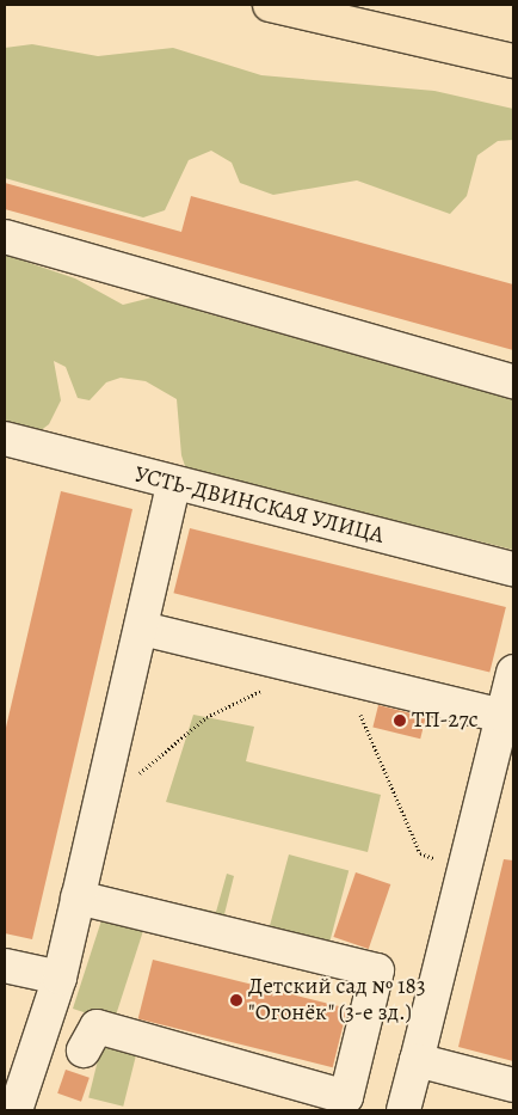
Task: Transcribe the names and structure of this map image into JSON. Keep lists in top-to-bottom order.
{
  "streets": {
    "street": ["УСТЬ-ДВИНСКАЯ УЛИЦА"]
  },
  "places": ["ТП-27c", "Детский сад № 183 \"Огонёк\" (3-е зд.)"]
}
